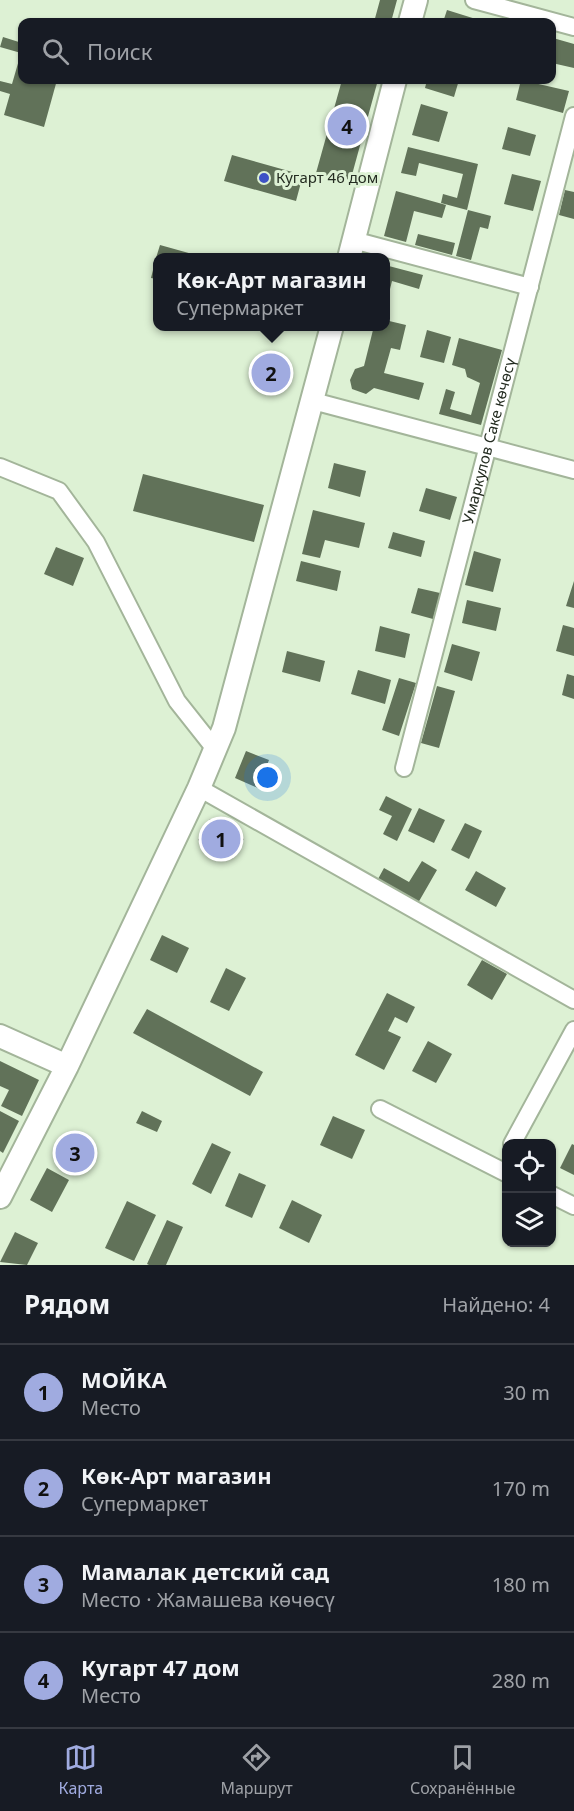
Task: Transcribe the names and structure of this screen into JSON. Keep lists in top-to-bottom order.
{
  "streets": {
    "street": ["Умаркулов Саке көчөсү"]
  },
  "places": ["Кугарт 46 дом"],
  "page": {
    "search": "Поиск",
    "pins": [
      "4",
      "2",
      "1",
      "3"
    ],
    "popup": ["Көк-Арт магазин", "Супермаркет"],
    "heading": ["Рядом", "Найдено: 4"],
    "list": [
      {
        "mark": "1",
        "name": "МОЙКА",
        "note": "Место",
        "value": "30 m"
      },
      {
        "mark": "2",
        "name": "Көк-Арт магазин",
        "note": "Супермаркет",
        "value": "170 m"
      },
      {
        "mark": "3",
        "name": "Мамалак детский сад",
        "note": "Место · Жамашева көчөсү",
        "value": "180 m"
      },
      {
        "mark": "4",
        "name": "Кугарт 47 дом",
        "note": "Место",
        "value": "280 m"
      }
    ],
    "nav": ["Карта", "Маршрут", "Сохранённые"]
  }
}
